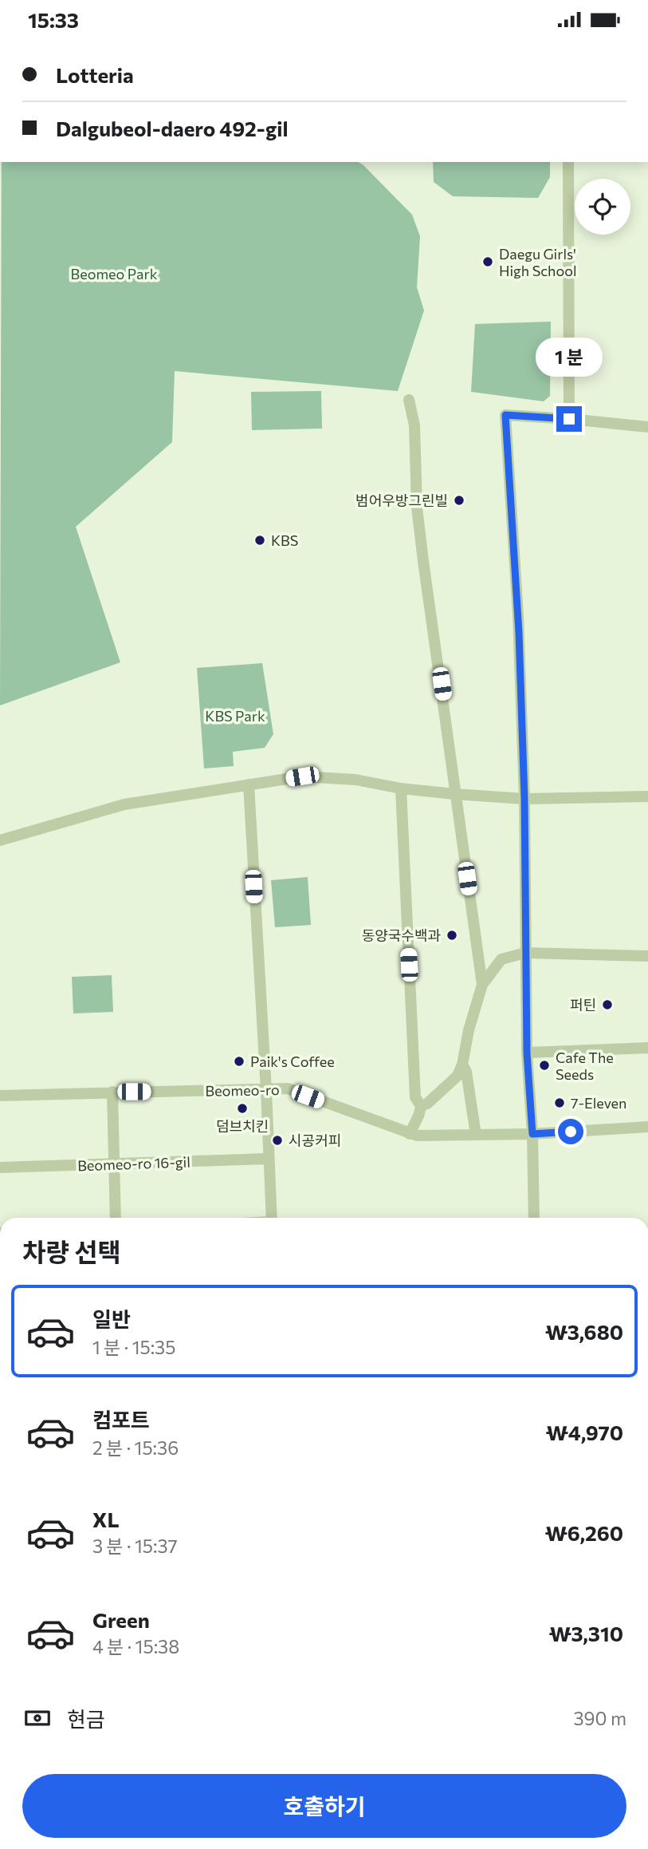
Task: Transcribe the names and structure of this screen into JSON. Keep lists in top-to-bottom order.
{
  "streets": {
    "street": ["Beomeo-ro", "Beomeo-ro 16-gil"]
  },
  "parks": ["Beomeo Park", "KBS Park"],
  "places": [
    "Daegu Girls' High School",
    "범어우방그린빌",
    "KBS",
    "동양국수백과",
    "퍼틴",
    "Paik's Coffee",
    "Cafe The Seeds",
    "7-Eleven",
    "덤브치킨",
    "시공커피"
  ],
  "page": {
    "status": "15:33",
    "banner": ["Lotteria", "Dalgubeol-daero 492-gil"],
    "bubble": "1 분",
    "heading": "차량 선택",
    "list": [
      {
        "name": "일반",
        "note": "1 분 · 15:35",
        "value": "₩3,680"
      },
      {
        "name": "컴포트",
        "note": "2 분 · 15:36",
        "value": "₩4,970"
      },
      {
        "name": "XL",
        "note": "3 분 · 15:37",
        "value": "₩6,260"
      },
      {
        "name": "Green",
        "note": "4 분 · 15:38",
        "value": "₩3,310"
      }
    ],
    "pay": ["현금", "390 m"],
    "buttons": "호출하기"
  }
}
